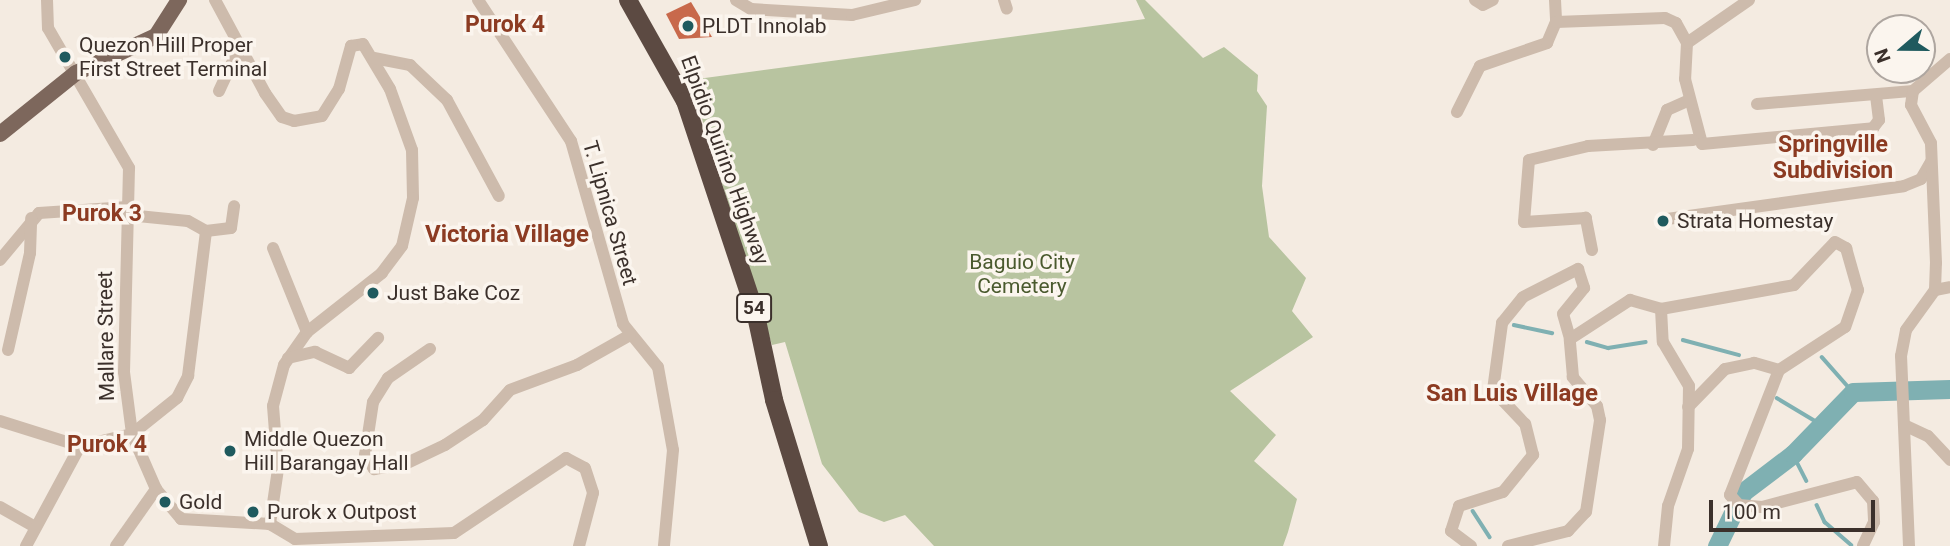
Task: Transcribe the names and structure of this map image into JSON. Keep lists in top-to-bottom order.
{
  "streets": {
    "highway": ["Elpidio Quirino Highway", "54"],
    "street": ["T. Lipnica Street", "Mallare Street"]
  },
  "districts": [
    "Purok 4",
    "Springville Subdivision",
    "Purok 3",
    "Victoria Village",
    "San Luis Village",
    "Purok 4"
  ],
  "parks": ["Baguio City Cemetery"],
  "places": [
    "PLDT Innolab",
    "Quezon Hill Proper First Street Terminal",
    "Strata Homestay",
    "Just Bake Coz",
    "Middle Quezon Hill Barangay Hall",
    "Gold",
    "Purok x Outpost"
  ],
  "scale_bar": "100 m",
  "north": "left"
}
